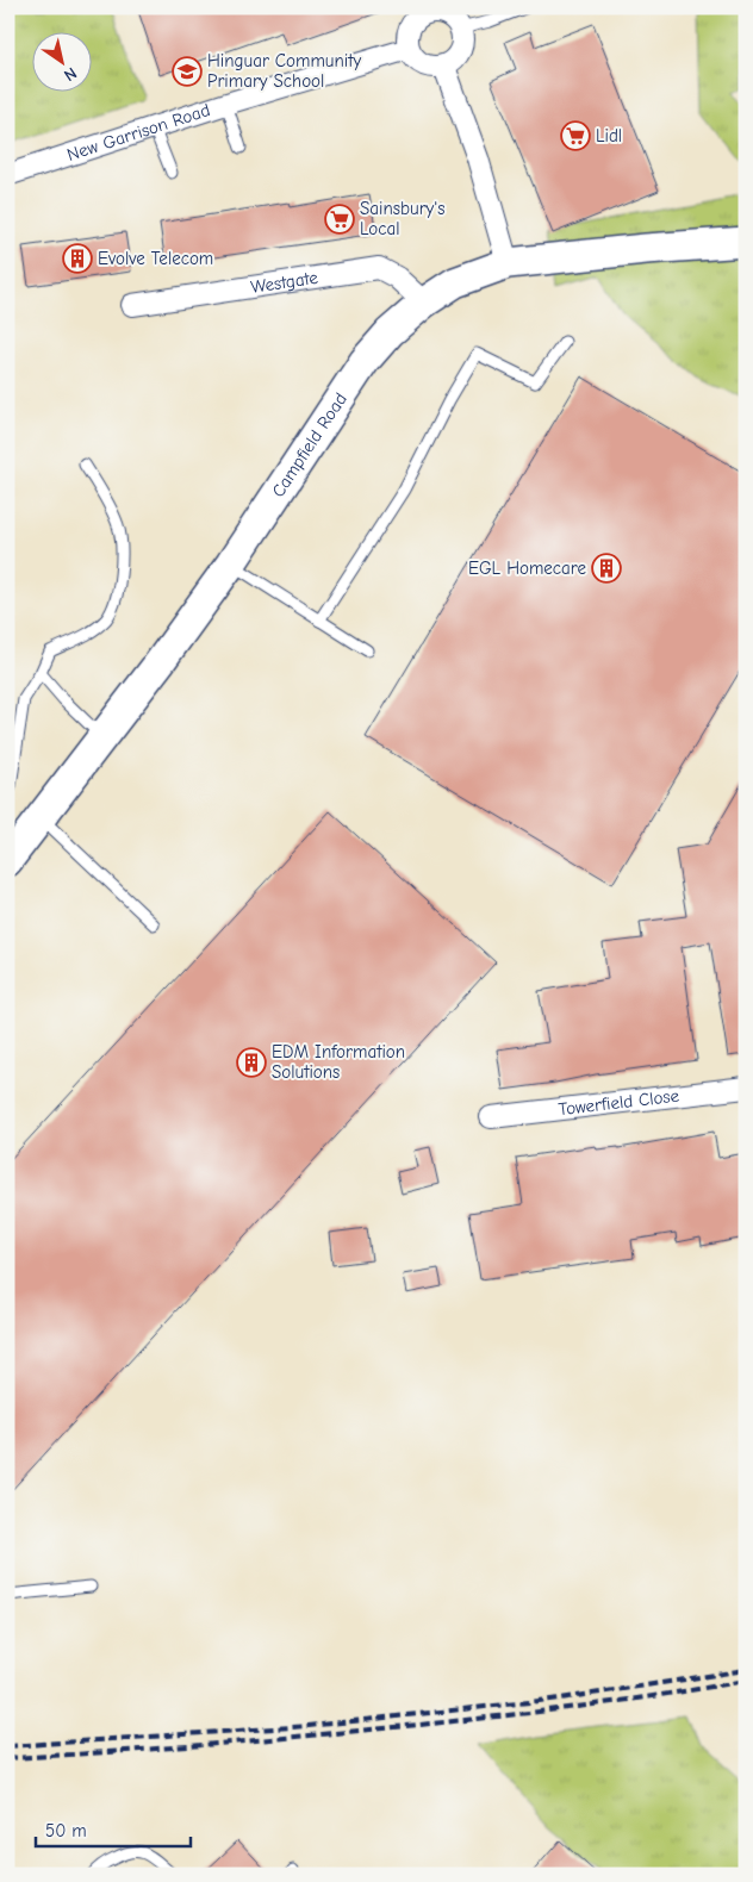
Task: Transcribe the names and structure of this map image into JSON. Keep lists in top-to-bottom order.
{
  "streets": {
    "street": [
      "New Garrison Road",
      "Westgate",
      "Campfield Road",
      "Towerfield Close"
    ]
  },
  "crossings": [
    ["Westgate", "Campfield Road"]
  ],
  "places": {
    "school or university": ["Hinguar Community Primary School"],
    "supermarket": ["Lidl", "Sainsbury's Local"],
    "building": ["Evolve Telecom", "EGL Homecare", "EDM Information Solutions"]
  },
  "scale_bar": "50 m",
  "north": "bottom right"
}
